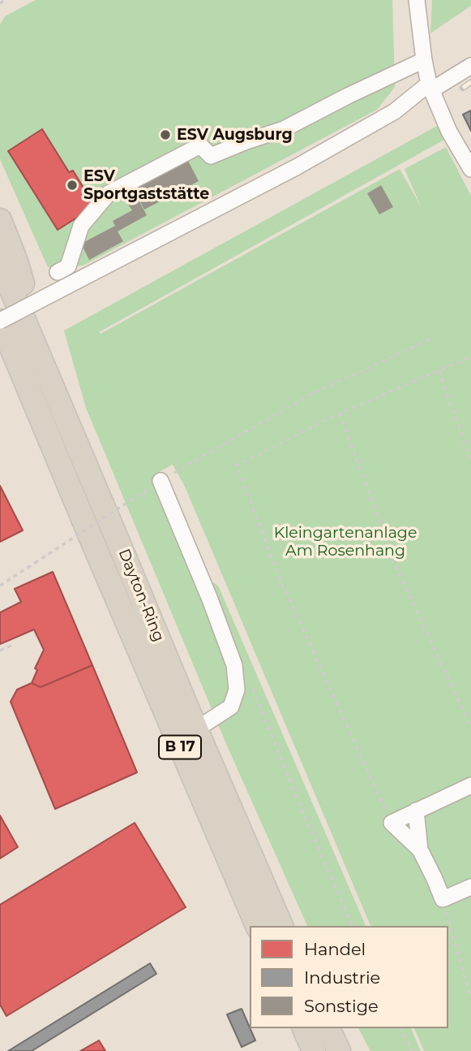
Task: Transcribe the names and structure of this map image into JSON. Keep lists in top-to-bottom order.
{
  "streets": {
    "highway": ["Dayton-Ring", "B 17"]
  },
  "parks": ["Kleingartenanlage Am Rosenhang"],
  "places": ["ESV Augsburg", "ESV Sportgaststätte"],
  "legend": ["Handel", "Industrie", "Sonstige"]
}
